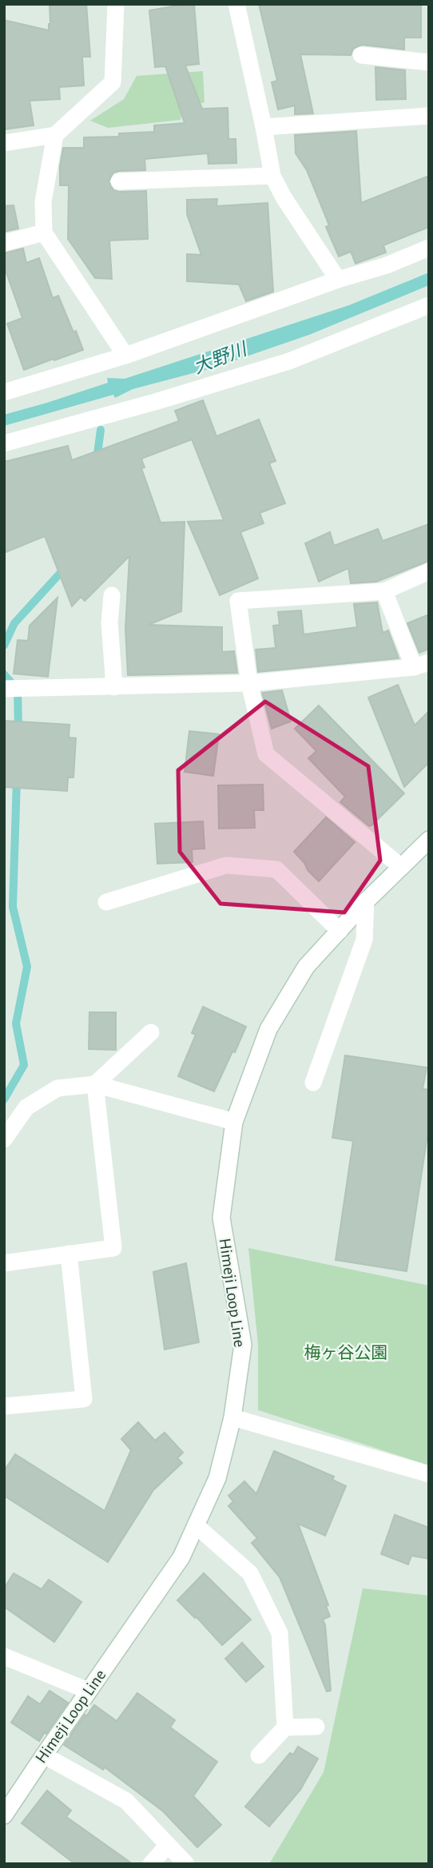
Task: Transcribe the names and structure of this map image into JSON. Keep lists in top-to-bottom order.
{
  "streets": {
    "street": ["Himeji Loop Line"]
  },
  "water": ["大野川"],
  "parks": ["梅ヶ谷公園"]
}
